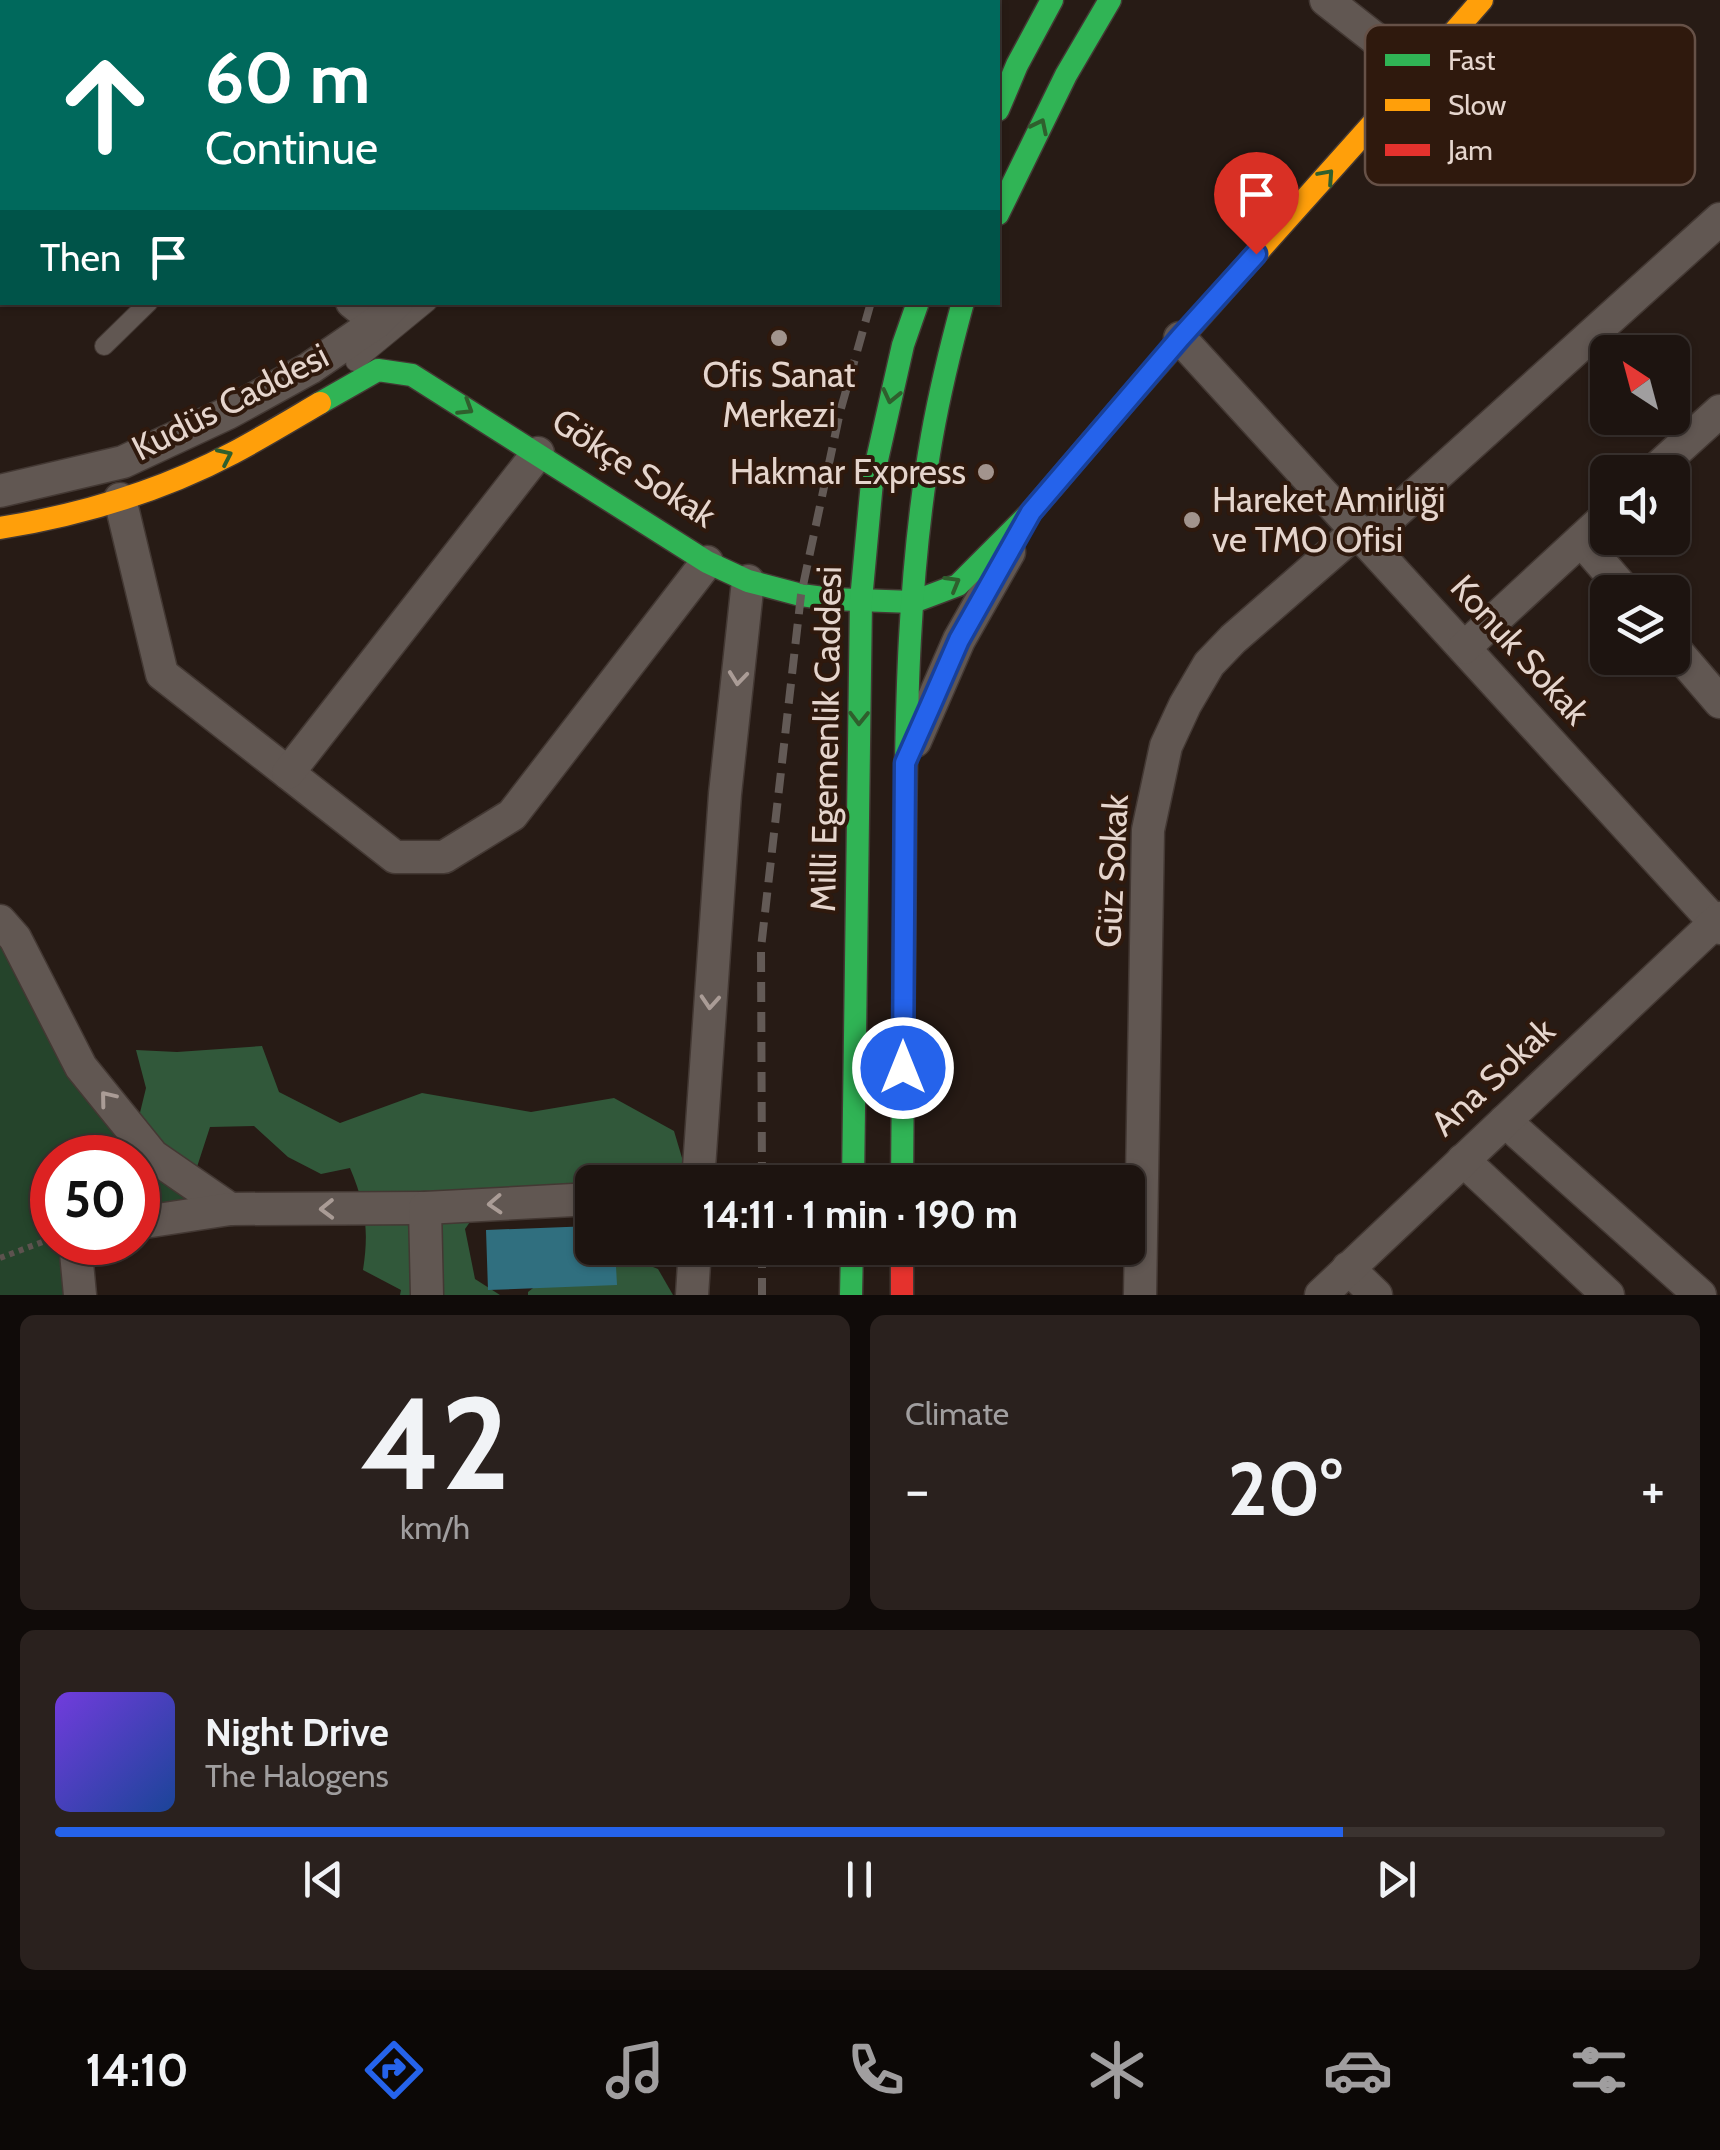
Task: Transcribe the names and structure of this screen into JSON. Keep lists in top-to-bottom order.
{
  "streets": {
    "main road": ["Kudüs Caddesi", "Gökçe Sokak", "Milli Egemenlik Caddesi"],
    "street": ["Konuk Sokak", "Güz Sokak", "Ana Sokak"]
  },
  "crossings": [
    ["Kudüs Caddesi", "Gökçe Sokak"],
    ["Gökçe Sokak", "Milli Egemenlik Caddesi"],
    ["Konuk Sokak", "Güz Sokak"],
    ["Konuk Sokak", "Ana Sokak"]
  ],
  "places": ["Ofis Sanat Merkezi", "Hakmar Express", "Hareket Amirliği ve TMO Ofisi"],
  "legend": ["Fast", "Slow", "Jam"],
  "north": "top left",
  "page": {
    "turn": ["60 m", "Continue"],
    "then": "Then",
    "limit": "50",
    "trip": "14:11 · 1 min · 190 m",
    "tile": [
      ["42", "km/h"],
      "Climate"
    ],
    "heat": ["−", "20°", "+"],
    "song": ["Night Drive", "The Halogens"],
    "tabs": "14:10"
  }
}
